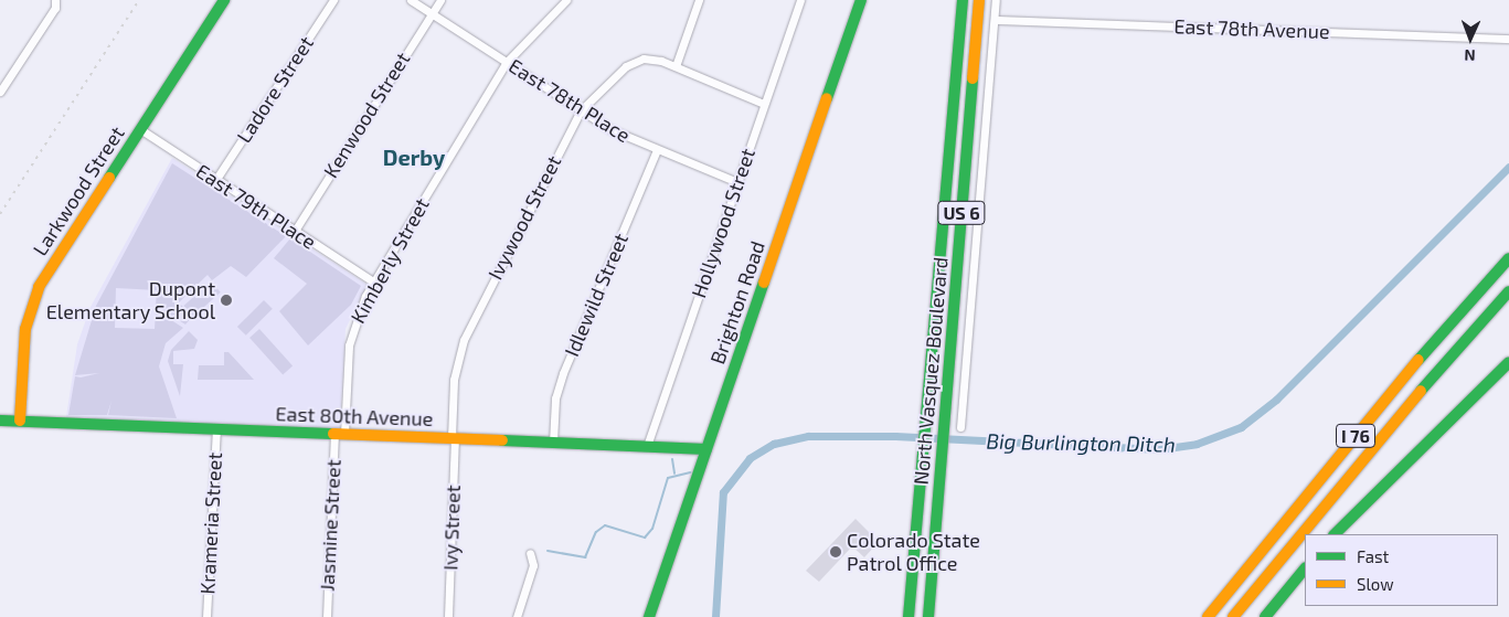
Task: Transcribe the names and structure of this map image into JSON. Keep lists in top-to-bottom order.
{
  "streets": {
    "main road": [
      "Larkwood Street",
      "US 6",
      "Brighton Road",
      "North Vasquez Boulevard",
      "East 80th Avenue",
      "I 76"
    ],
    "street": [
      "East 78th Avenue",
      "Ladore Street",
      "East 78th Place",
      "Kenwood Street",
      "East 79th Place",
      "Ivywood Street",
      "Hollywood Street",
      "Kimberly Street",
      "Idlewild Street",
      "Krameria Street",
      "Jasmine Street",
      "Ivy Street"
    ]
  },
  "crossings": [
    ["Ladore Street", "East 79th Place"],
    ["East 78th Place", "Kenwood Street"],
    ["East 78th Place", "Ivywood Street"],
    ["East 78th Place", "Hollywood Street"],
    ["East 78th Place", "Kimberly Street"],
    ["East 78th Place", "Idlewild Street"],
    ["Kenwood Street", "East 79th Place"],
    ["Larkwood Street", "East 79th Place"],
    ["Larkwood Street", "East 80th Avenue"],
    ["East 79th Place", "Kimberly Street"],
    ["US 6", "North Vasquez Boulevard"],
    ["Ivywood Street", "East 80th Avenue"],
    ["Ivywood Street", "Ivy Street"],
    ["Hollywood Street", "East 80th Avenue"],
    ["Kimberly Street", "East 80th Avenue"],
    ["Kimberly Street", "Jasmine Street"],
    ["Idlewild Street", "East 80th Avenue"],
    ["Brighton Road", "East 80th Avenue"],
    ["East 80th Avenue", "Krameria Street"],
    ["East 80th Avenue", "Jasmine Street"],
    ["East 80th Avenue", "Ivy Street"]
  ],
  "districts": ["Derby"],
  "water": ["Big Burlington Ditch"],
  "places": ["Dupont Elementary School", "Colorado State Patrol Office"],
  "legend": ["Fast", "Slow"],
  "north": "bottom"
}
